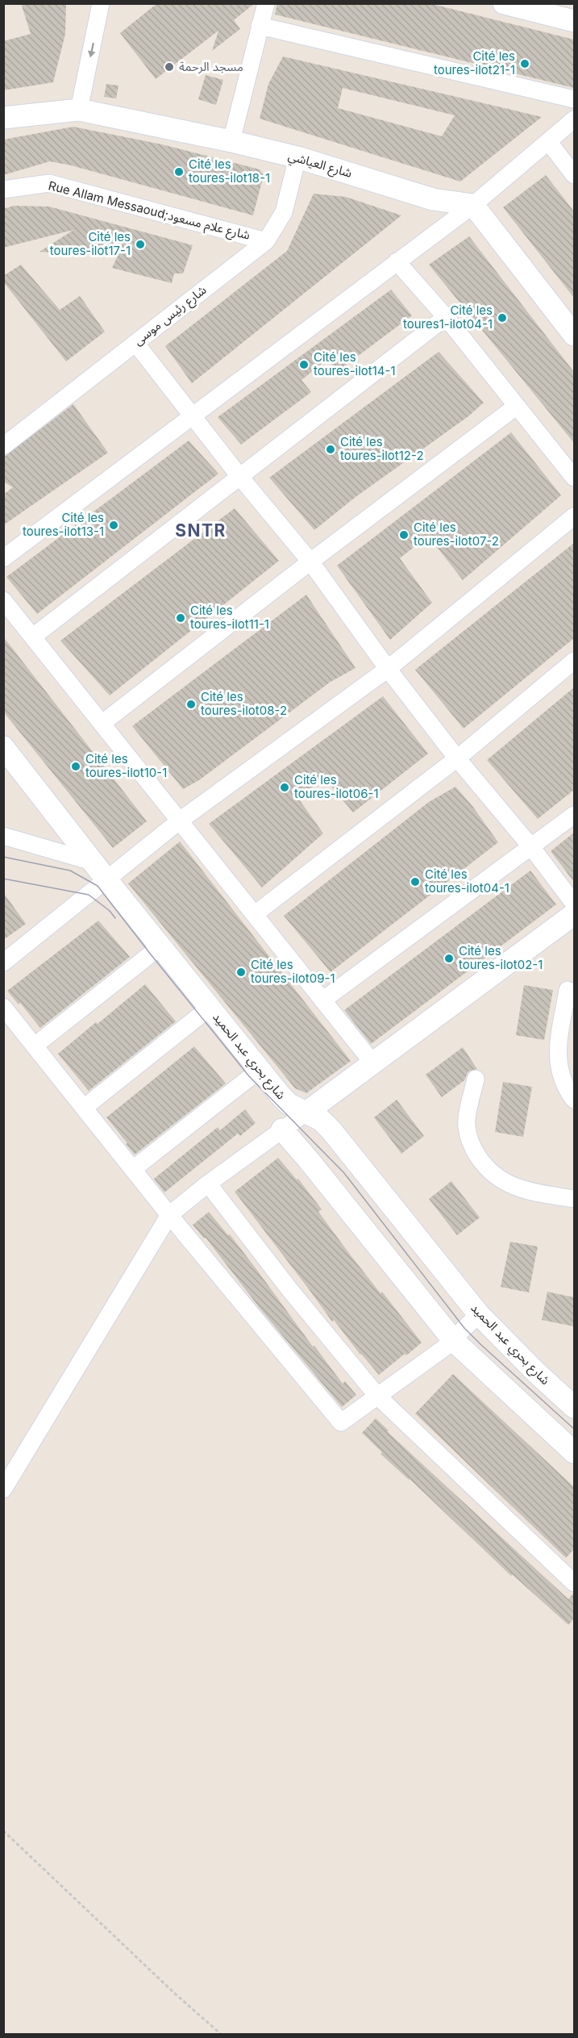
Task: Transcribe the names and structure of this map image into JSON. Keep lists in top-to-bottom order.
{
  "streets": {
    "street": [
      "شارع العياشي",
      "Rue Allam Messaoud;شارع علام مسعود",
      "شارع رئيس موسى",
      "شارع بحري عبد الحميد"
    ]
  },
  "crossings": [
    ["شارع العياشي", "شارع رئيس موسى"],
    ["Rue Allam Messaoud;شارع علام مسعود", "شارع رئيس موسى"]
  ],
  "districts": ["SNTR"],
  "places": [
    "Cité les toures-ilot21-1",
    "مسجد الرحمة",
    "Cité les toures-ilot18-1",
    "Cité les toures-ilot17-1",
    "Cité les toures1-ilot04-1",
    "Cité les toures-ilot14-1",
    "Cité les toures-ilot12-2",
    "Cité les toures-ilot13-1",
    "Cité les toures-ilot07-2",
    "Cité les toures-ilot11-1",
    "Cité les toures-ilot08-2",
    "Cité les toures-ilot10-1",
    "Cité les toures-ilot06-1",
    "Cité les toures-ilot04-1",
    "Cité les toures-ilot02-1",
    "Cité les toures-ilot09-1"
  ]
}
